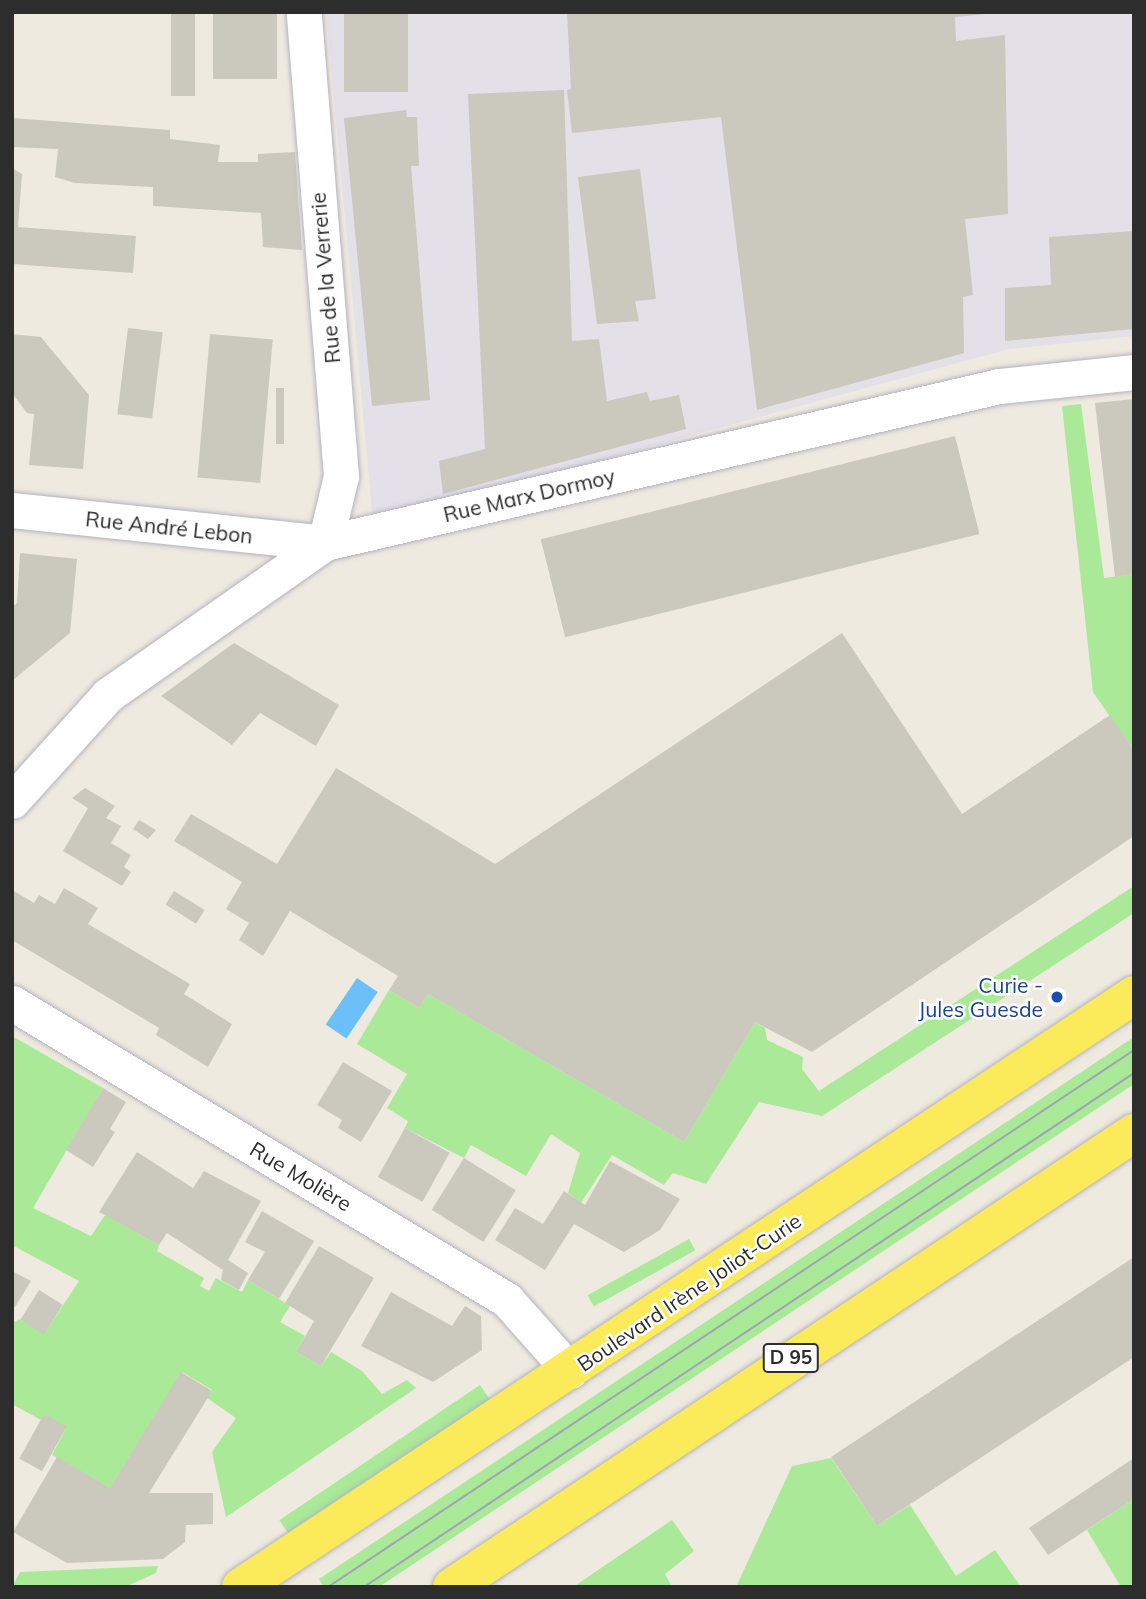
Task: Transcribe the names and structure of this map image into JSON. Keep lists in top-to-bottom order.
{
  "streets": {
    "main road": ["Boulevard Irène Joliot-Curie", "D 95"],
    "street": [
      "Rue de la Verrerie",
      "Rue Marx Dormoy",
      "Rue André Lebon",
      "Rue Molière"
    ]
  },
  "crossings": [
    ["Rue de la Verrerie", "Rue Marx Dormoy"],
    ["Rue de la Verrerie", "Rue André Lebon"],
    ["Rue Marx Dormoy", "Rue André Lebon"],
    ["Rue Molière", "Boulevard Irène Joliot-Curie"]
  ],
  "places": ["Curie - Jules Guesde"]
}
